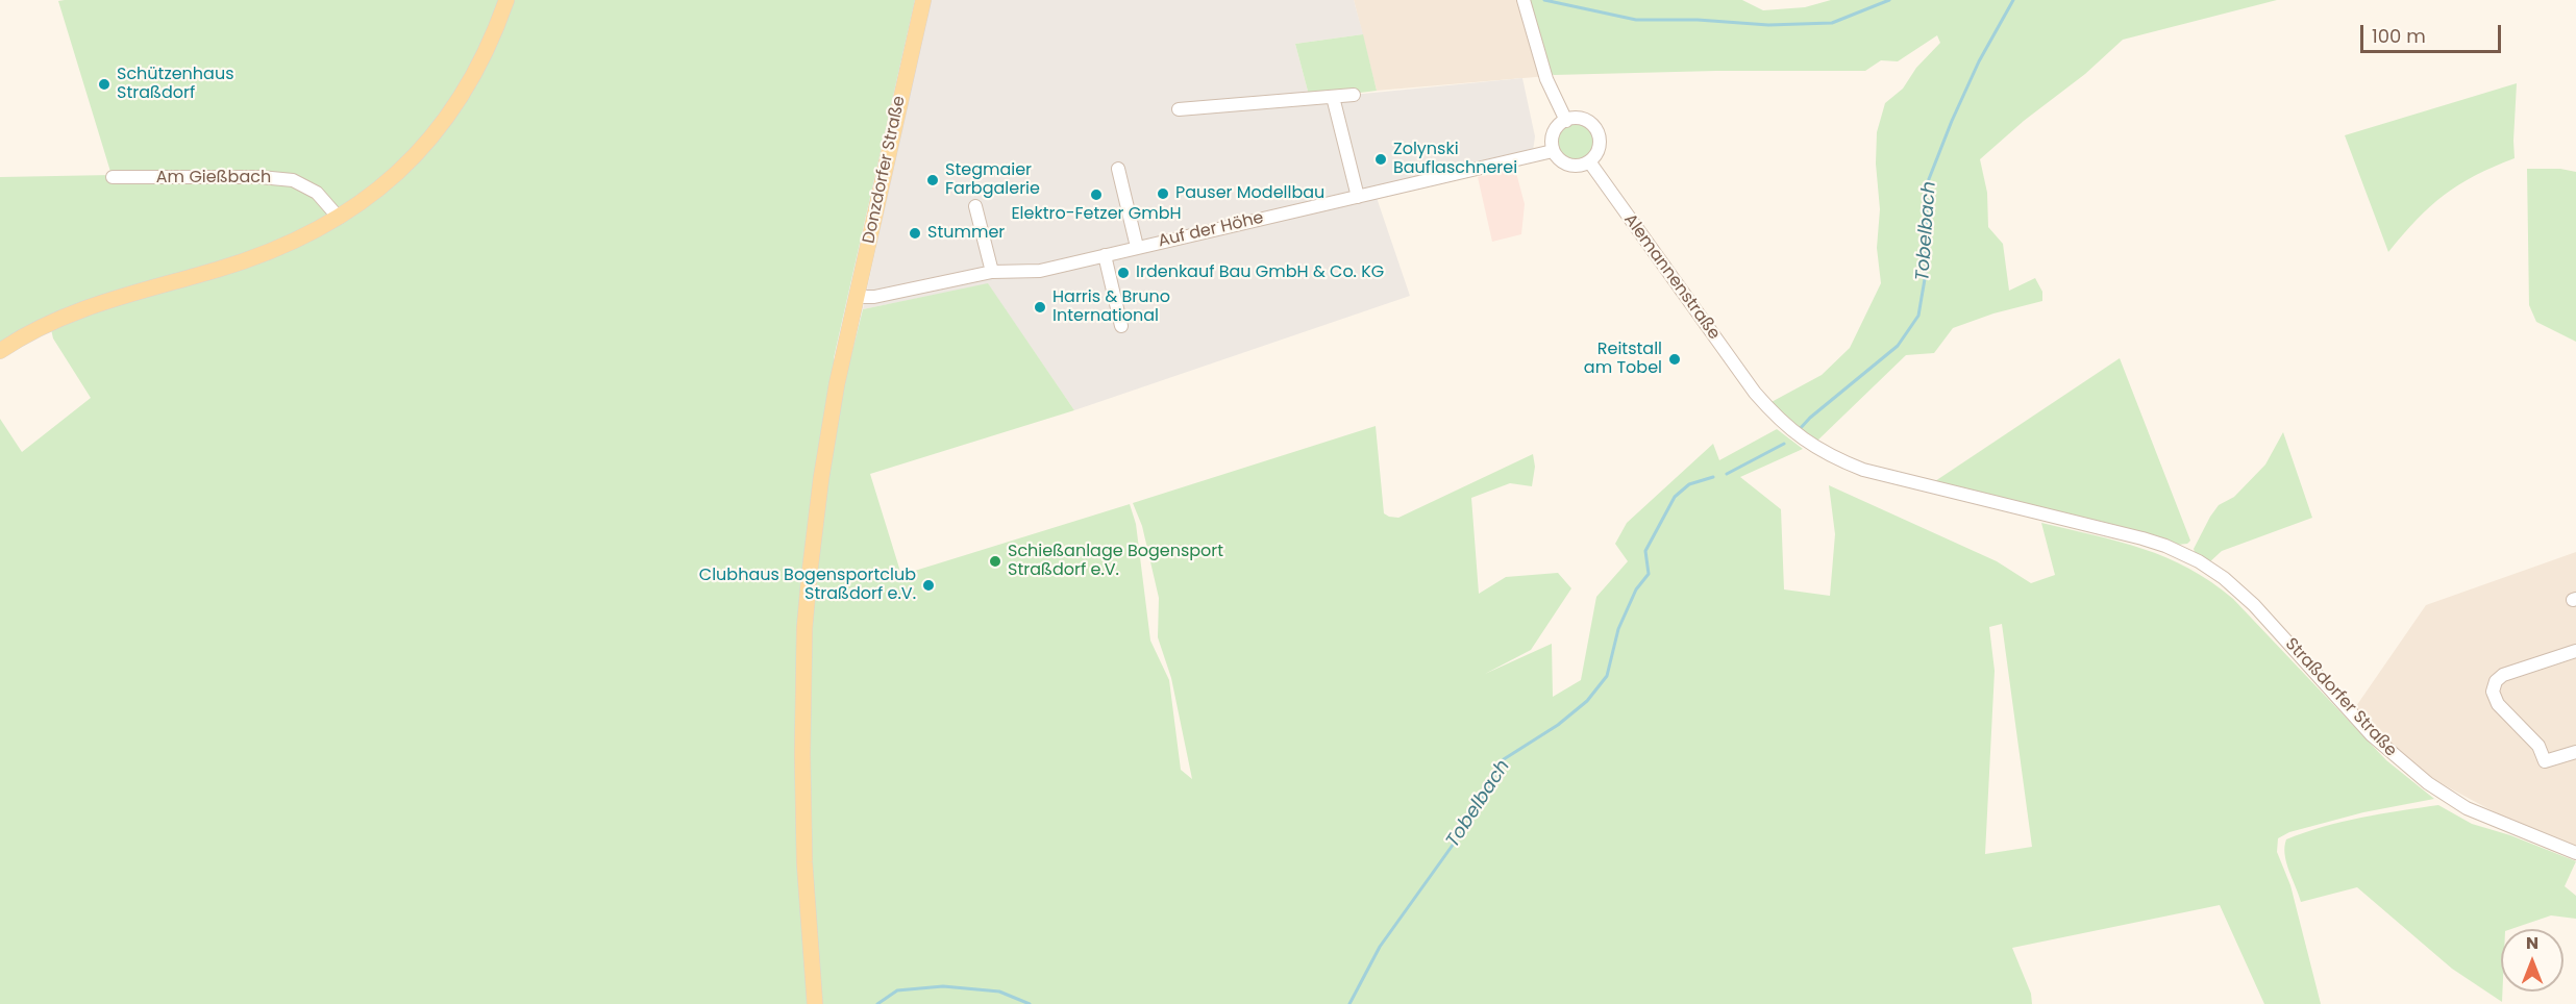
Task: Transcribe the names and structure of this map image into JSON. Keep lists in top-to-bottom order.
{
  "streets": {
    "main road": ["Donzdorfer Straße"],
    "street": [
      "Am Gießbach",
      "Auf der Höhe",
      "Alemannenstraße",
      "Straßdorfer Straße"
    ]
  },
  "crossings": [
    ["Donzdorfer Straße", "Auf der Höhe"],
    ["Auf der Höhe", "Alemannenstraße"],
    ["Alemannenstraße", "Straßdorfer Straße"]
  ],
  "water": ["Tobelbach"],
  "places": [
    "Schützenhaus Straßdorf",
    "Zolynski Bauflaschnerei",
    "Stegmaier Farbgalerie",
    "Pauser Modellbau",
    "Elektro-Fetzer GmbH",
    "Stummer",
    "Irdenkauf Bau GmbH & Co. KG",
    "Harris & Bruno International",
    "Reitstall am Tobel",
    "Schießanlage Bogensport Straßdorf e.V.",
    "Clubhaus Bogensportclub Straßdorf e.V."
  ],
  "scale_bar": "100 m",
  "north": "top"
}
